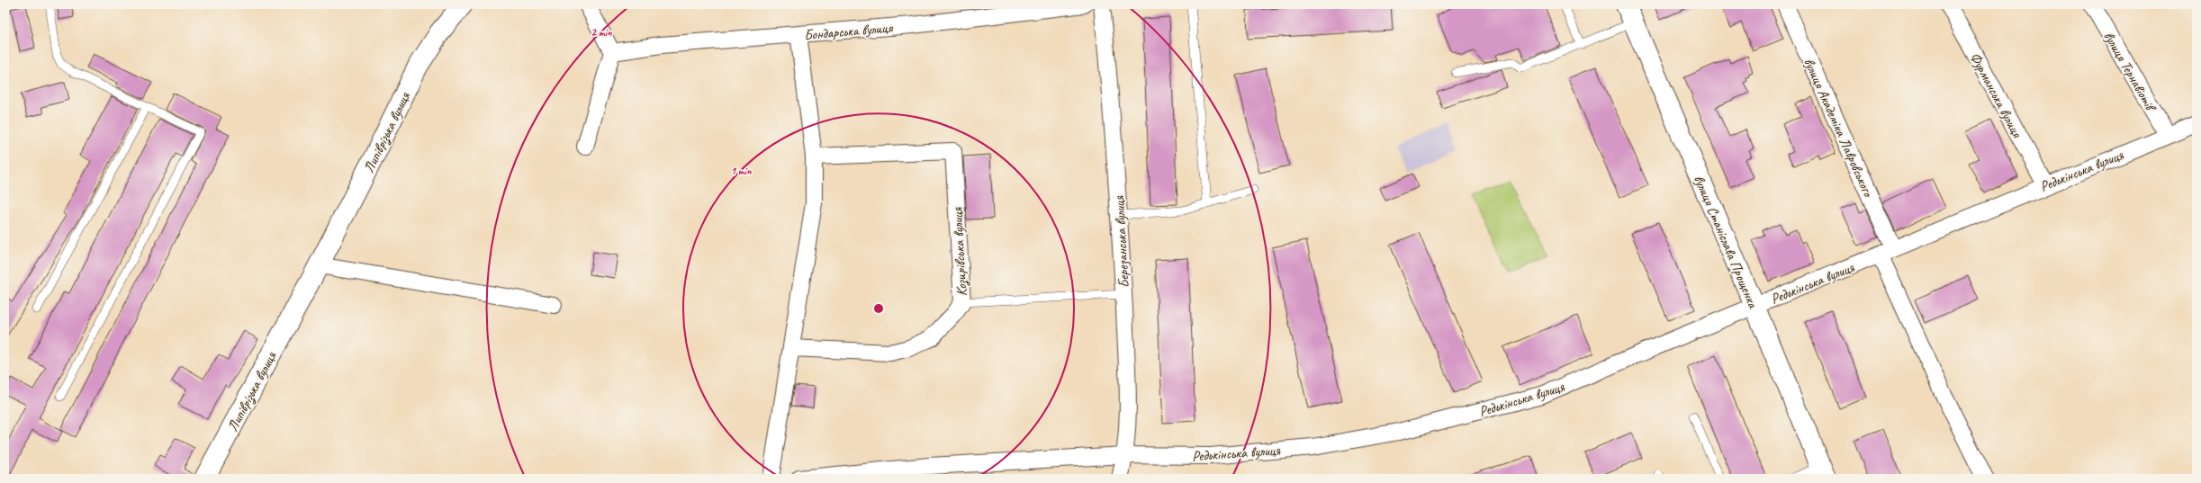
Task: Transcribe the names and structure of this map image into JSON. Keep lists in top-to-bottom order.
{
  "streets": {
    "street": [
      "Бондарська вулиця",
      "вулиця Тернавіотів",
      "Фурманська вулиця",
      "вулиця Академіка Лавровського",
      "Липіврізька вулиця",
      "Редькінська вулиця",
      "вулиця Станіслава Прощенка",
      "Березанська вулиця",
      "Козирівська вулиця"
    ]
  },
  "crossings": [
    ["вулиця Тернавіотів", "Редькінська вулиця"],
    ["Фурманська вулиця", "Редькінська вулиця"],
    ["вулиця Академіка Лавровського", "Редькінська вулиця"],
    ["Редькінська вулиця", "вулиця Станіслава Прощенка"],
    ["Редькінська вулиця", "Березанська вулиця"]
  ],
  "rings": ["2 min", "1 min"]
}
